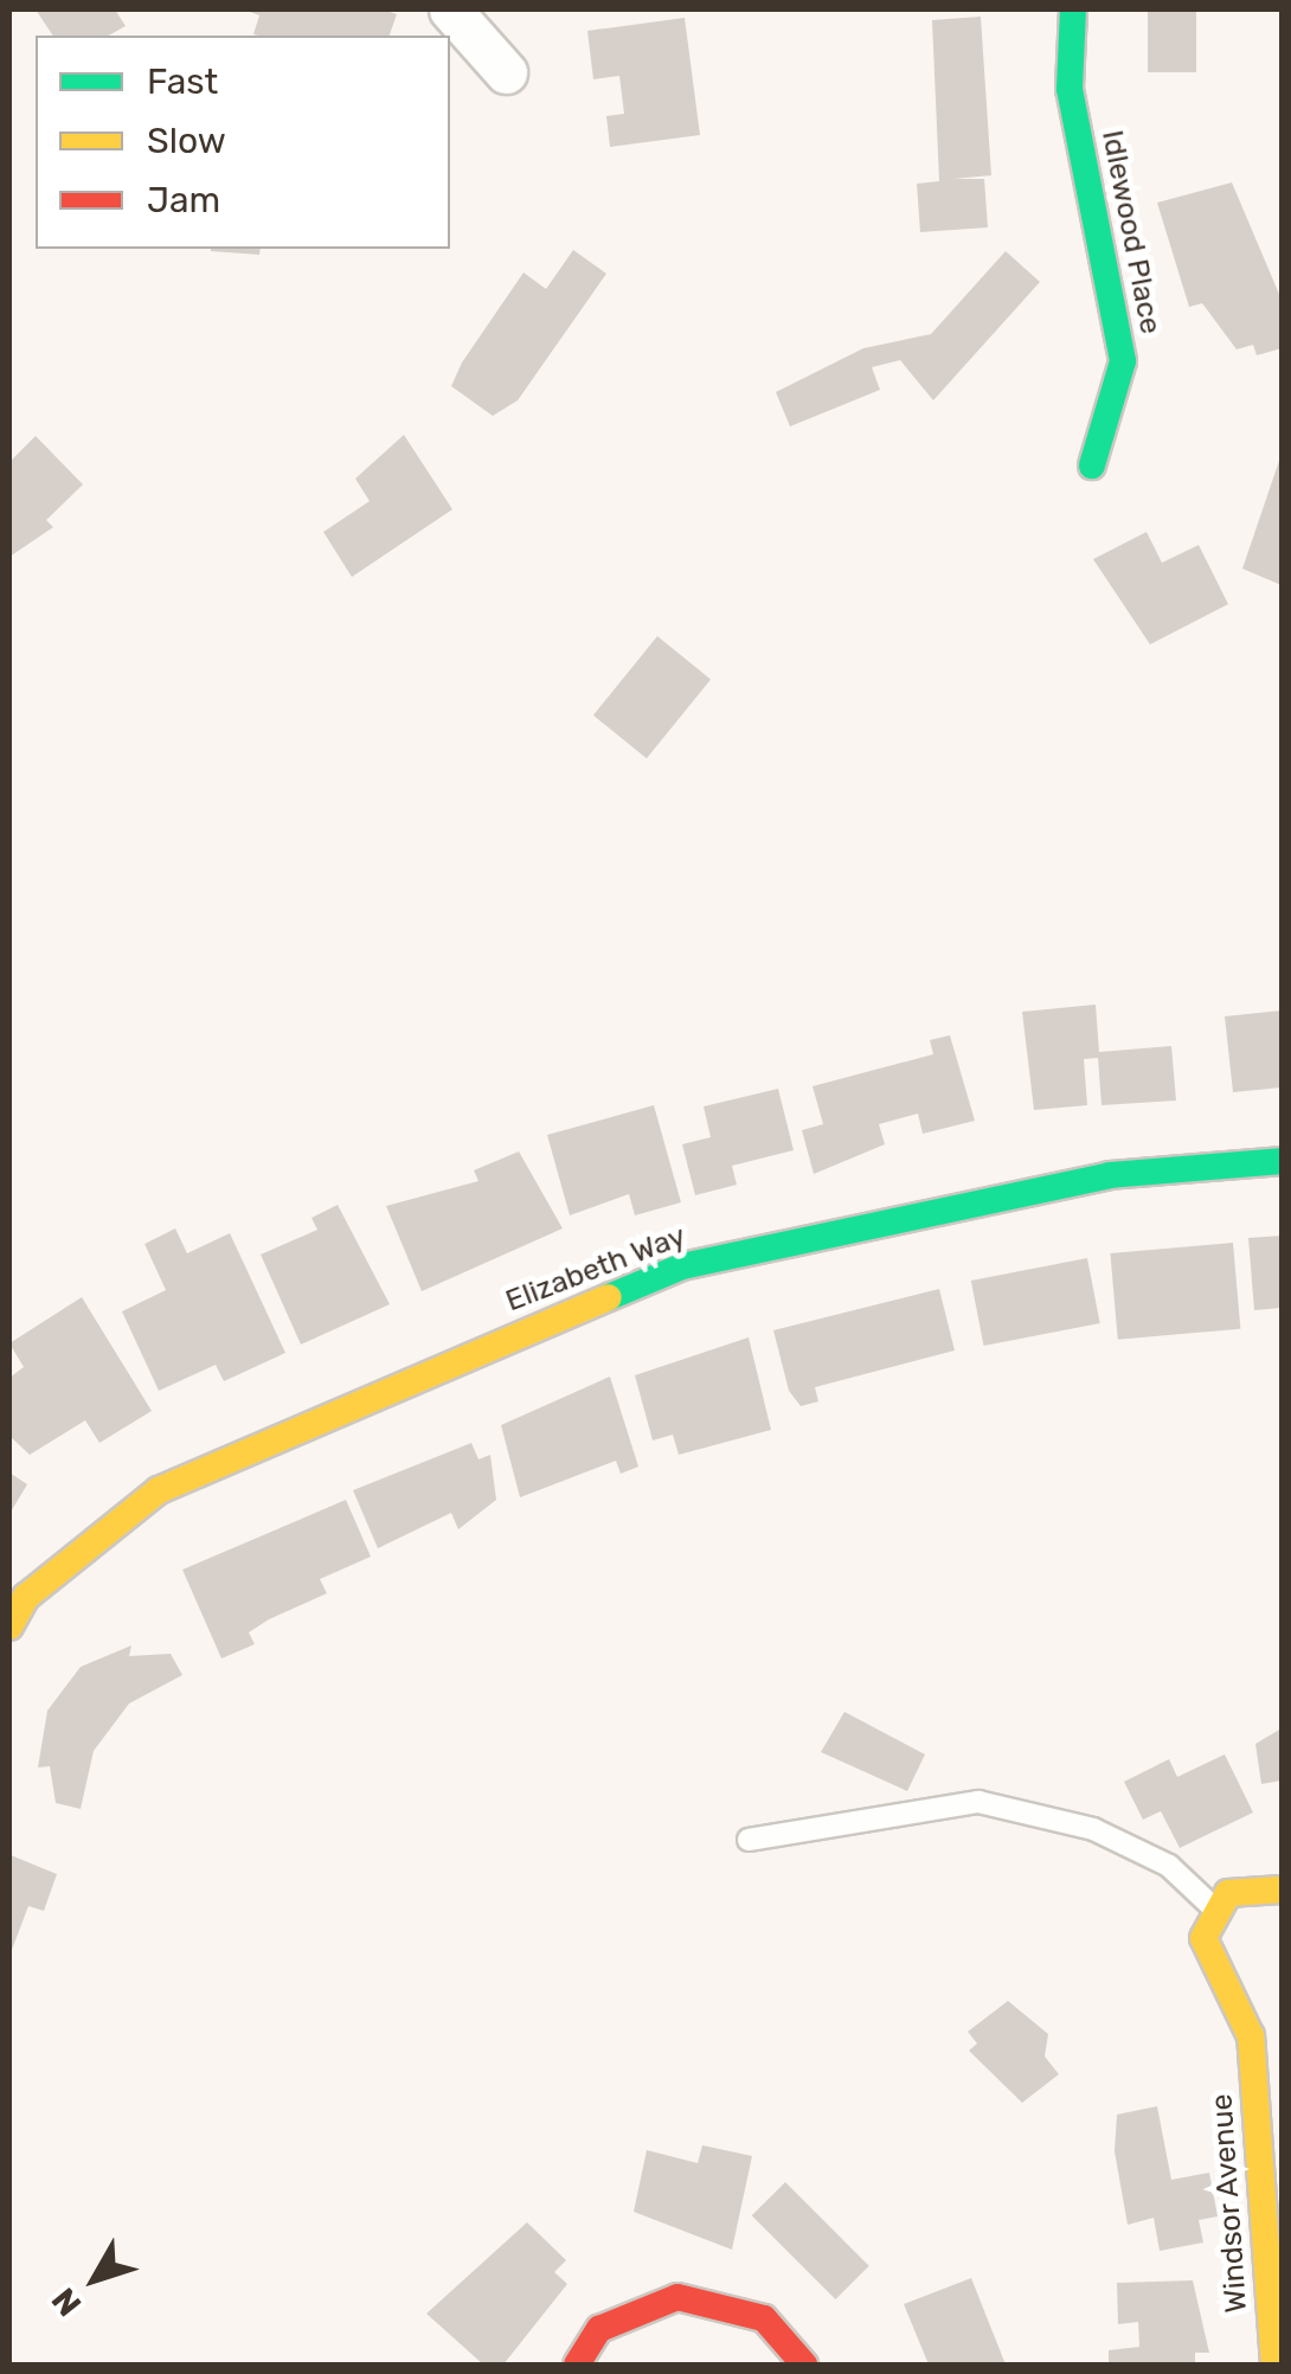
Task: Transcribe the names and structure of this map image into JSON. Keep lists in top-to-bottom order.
{
  "streets": {
    "street": ["Idlewood Place", "Elizabeth Way", "Windsor Avenue"]
  },
  "legend": ["Fast", "Slow", "Jam"],
  "north": "bottom left"
}
